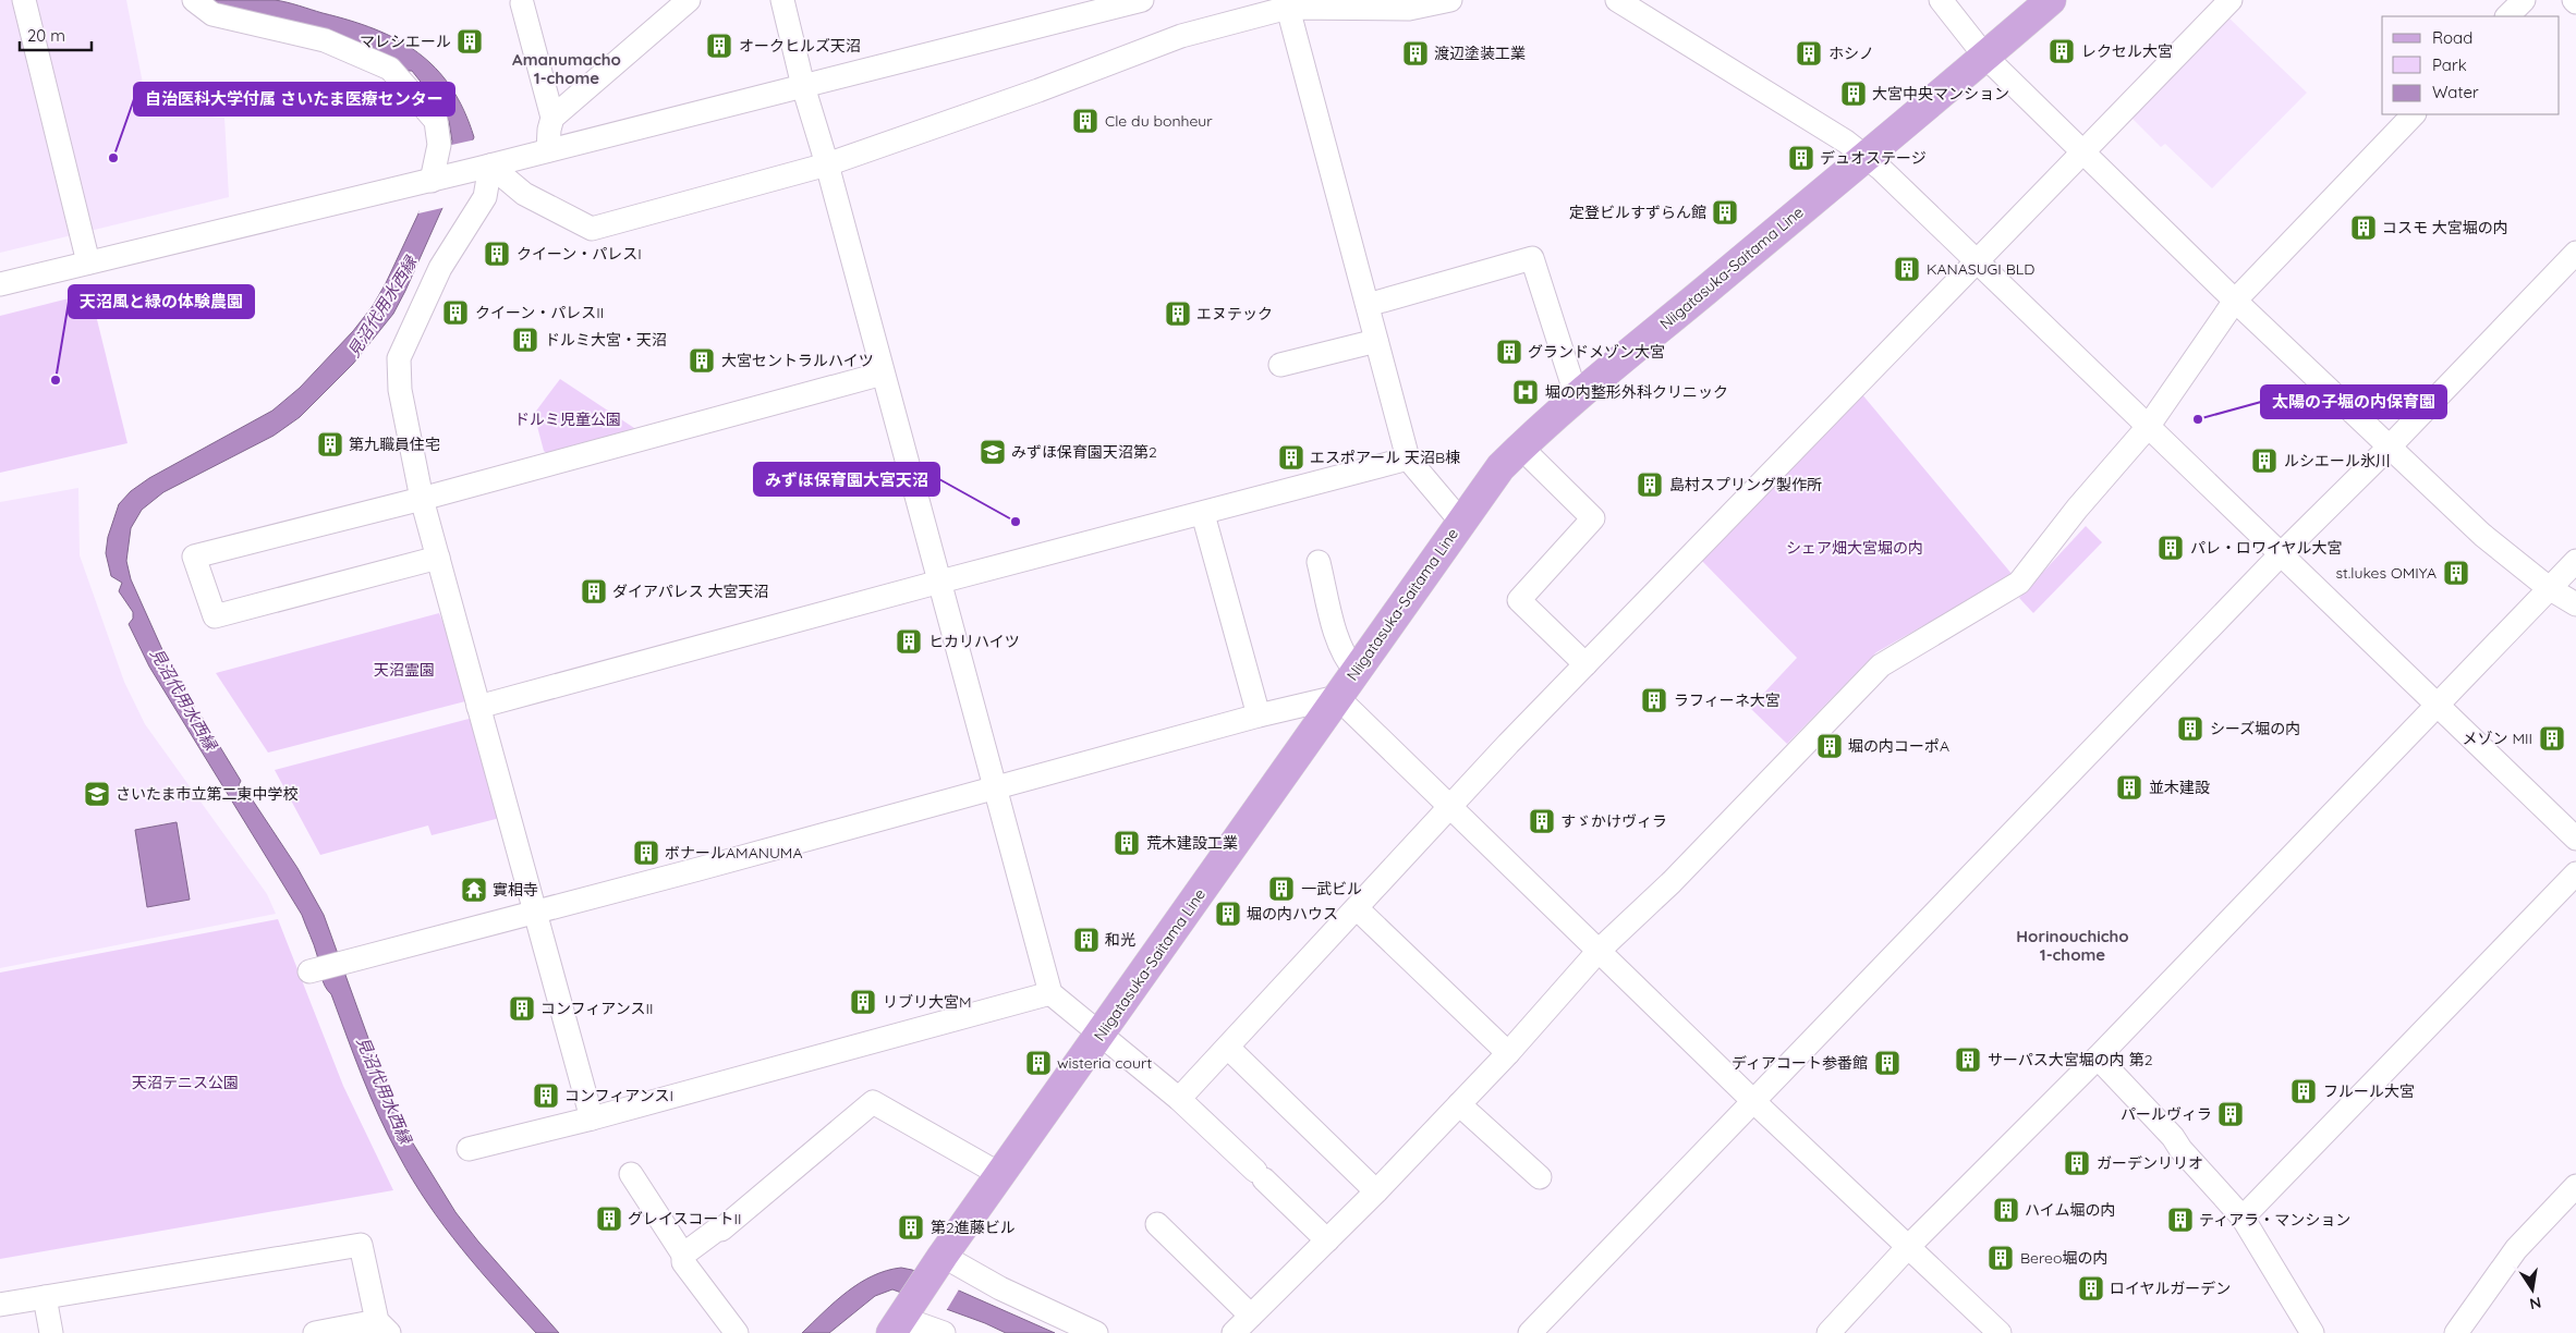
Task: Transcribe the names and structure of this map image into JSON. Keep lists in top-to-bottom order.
{
  "streets": {
    "main road": ["Niigatasuka-Saitama Line"]
  },
  "districts": ["Amanumacho 1-chome", "Horinouchicho 1-chome"],
  "water": ["見沼代用水西縁"],
  "parks": [
    "ドルミ児童公園",
    "シェア畑大宮堀の内",
    "天沼霊園",
    "天沼テニス公園"
  ],
  "places": {
    "building": [
      "マレシエール",
      "オークヒルズ天沼",
      "レクセル大宮",
      "渡辺塗装工業",
      "ホシノ",
      "大宮中央マンション",
      "Cle du bonheur",
      "デュオステージ",
      "定登ビルすずらん館",
      "コスモ 大宮堀の内",
      "クイーン・パレスI",
      "KANASUGI BLD",
      "クイーン・パレスII",
      "エヌテック",
      "ドルミ大宮・天沼",
      "グランドメゾン大宮",
      "大宮セントラルハイツ",
      "第九職員住宅",
      "エスポアール 天沼B棟",
      "ルシエール氷川",
      "島村スプリング製作所",
      "パレ・ロワイヤル大宮",
      "st.lukes OMIYA",
      "ダイアパレス 大宮天沼",
      "ヒカリハイツ",
      "ラフィーネ大宮",
      "シーズ堀の内",
      "メゾン MII",
      "堀の内コーポA",
      "並木建設",
      "すゞかけヴィラ",
      "荒木建設工業",
      "ボナールAMANUMA",
      "一武ビル",
      "堀の内ハウス",
      "和光",
      "リブリ大宮M",
      "コンフィアンスII",
      "サーパス大宮堀の内 第2",
      "wisteria court",
      "ディアコート参番館",
      "フルール大宮",
      "コンフィアンスI",
      "パールヴィラ",
      "ガーデンリリオ",
      "ハイム堀の内",
      "グレイスコートII",
      "ティアラ・マンション",
      "第2進藤ビル",
      "Bereo堀の内",
      "ロイヤルガーデン"
    ],
    "other": [
      "自治医科大学付属 さいたま医療センター",
      "天沼風と緑の体験農園",
      "太陽の子堀の内保育園",
      "みずほ保育園大宮天沼"
    ],
    "hospital": ["堀の内整形外科クリニック"],
    "school or university": ["みずほ保育園天沼第2", "さいたま市立第二東中学校"],
    "temple": ["實相寺"]
  },
  "legend": ["Road", "Park", "Water"],
  "scale_bar": "20 m",
  "north": "bottom"
}
